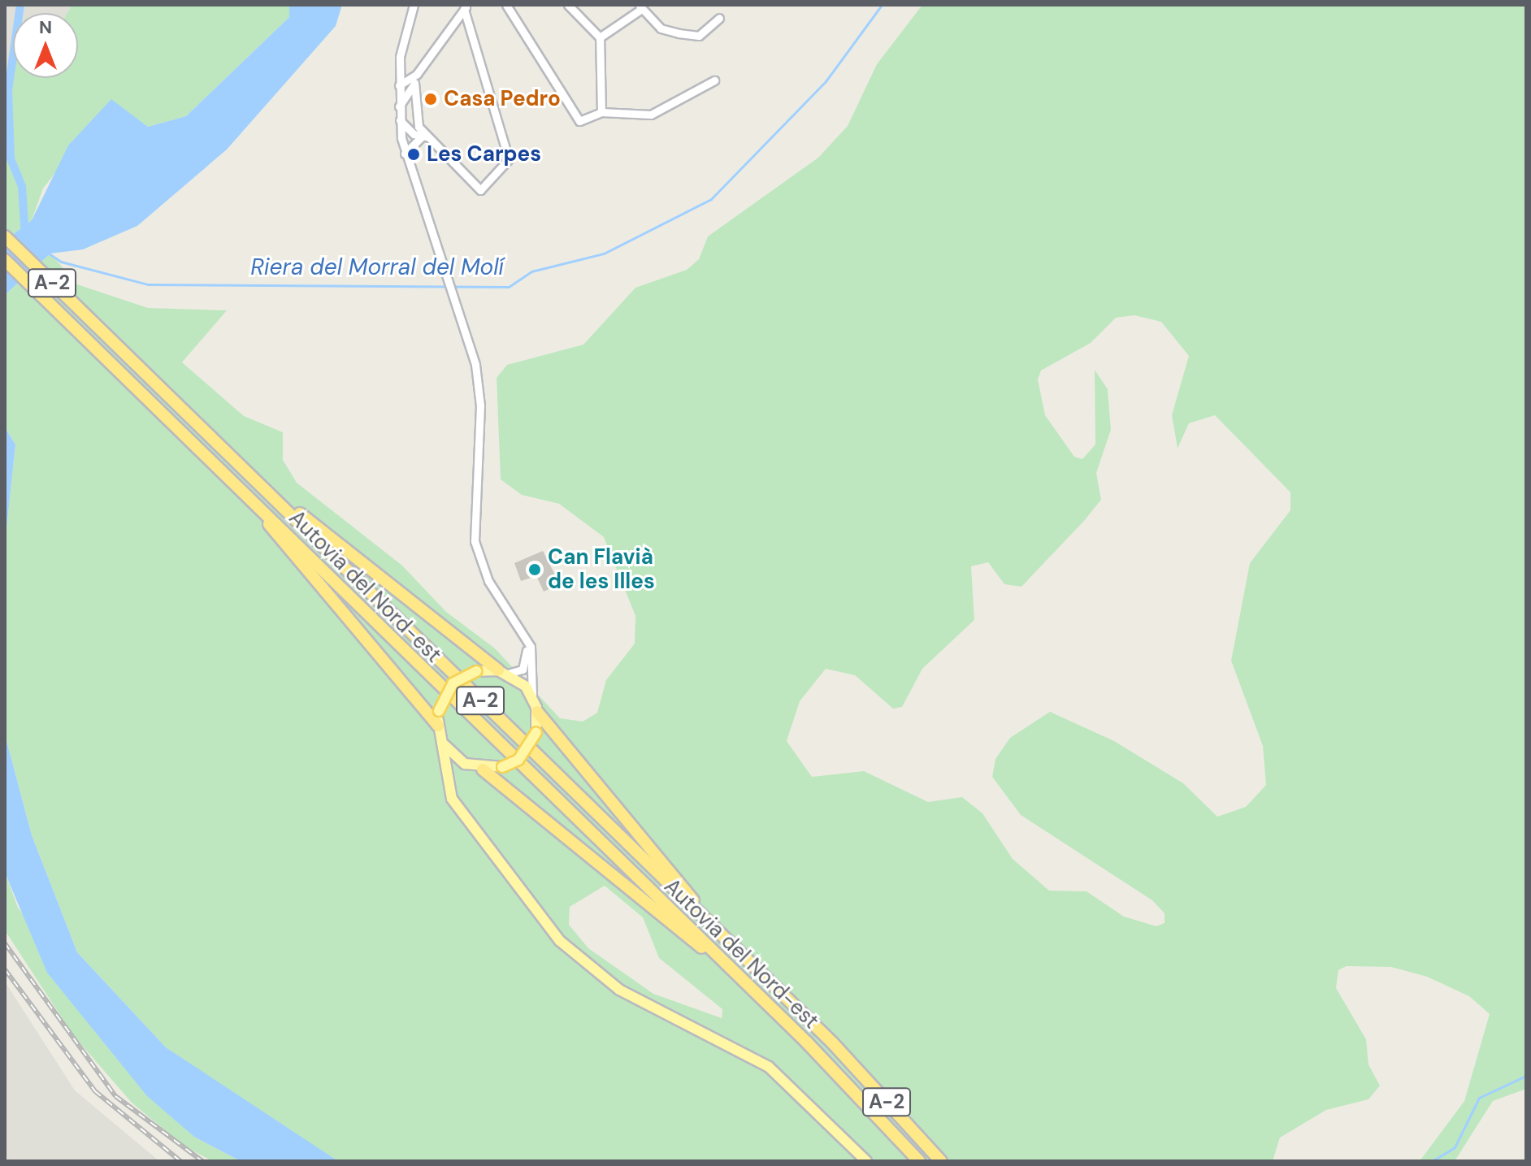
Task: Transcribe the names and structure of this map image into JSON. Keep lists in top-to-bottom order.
{
  "streets": {
    "highway": ["A-2", "Autovia del Nord-est"]
  },
  "water": ["Riera del Morral del Molí"],
  "places": ["Casa Pedro", "Les Carpes", "Can Flavià de les Illes"],
  "north": "top"
}
